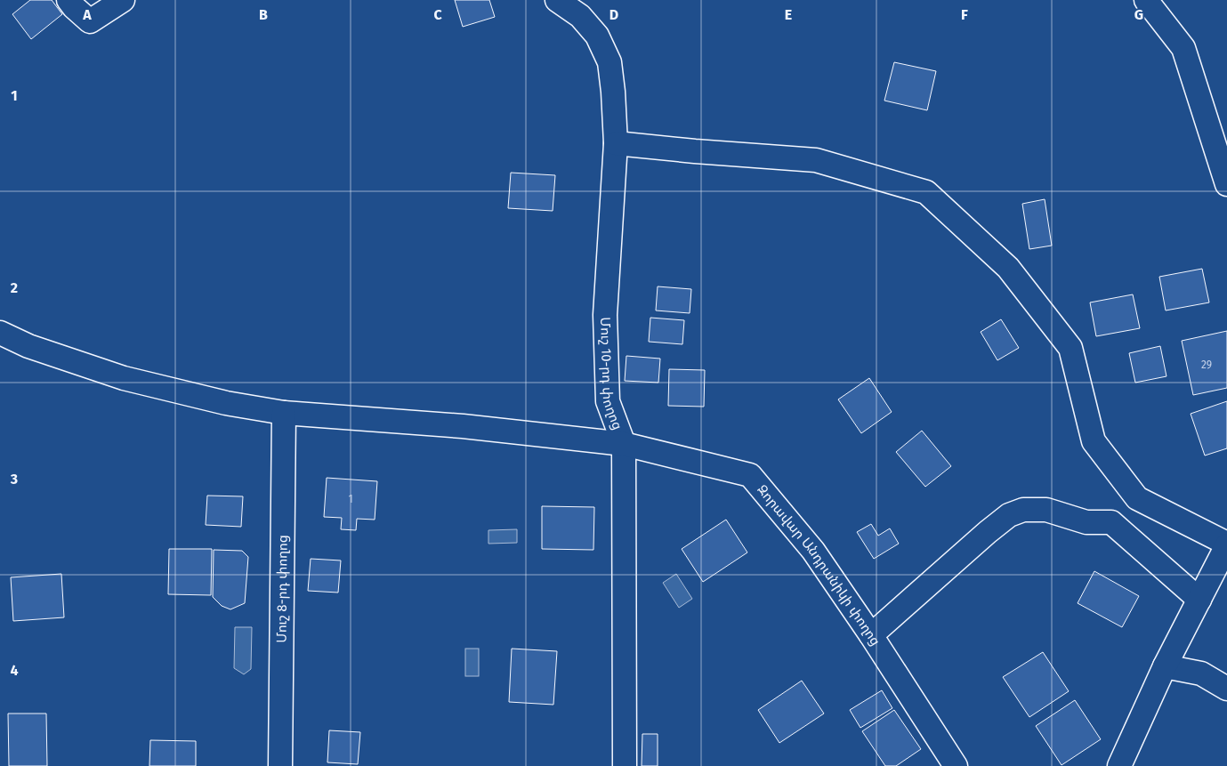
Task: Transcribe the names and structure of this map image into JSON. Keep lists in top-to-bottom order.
{
  "streets": {
    "street": ["Մուշ 10-րդ փողոց", "Զորավար Անդրանիկի փողոց", "Մուշ 8-րդ փողոց"]
  },
  "crossings": [
    ["Մուշ 10-րդ փողոց", "Զորավար Անդրանիկի փողոց"],
    ["Զորավար Անդրանիկի փողոց", "Մուշ 8-րդ փողոց"]
  ],
  "house_numbers": ["29", "1"],
  "grid": {
    "columns": [
      "A",
      "B",
      "C",
      "D",
      "E",
      "F",
      "G"
    ],
    "rows": [
      "1",
      "2",
      "3",
      "4"
    ]
  }
}
